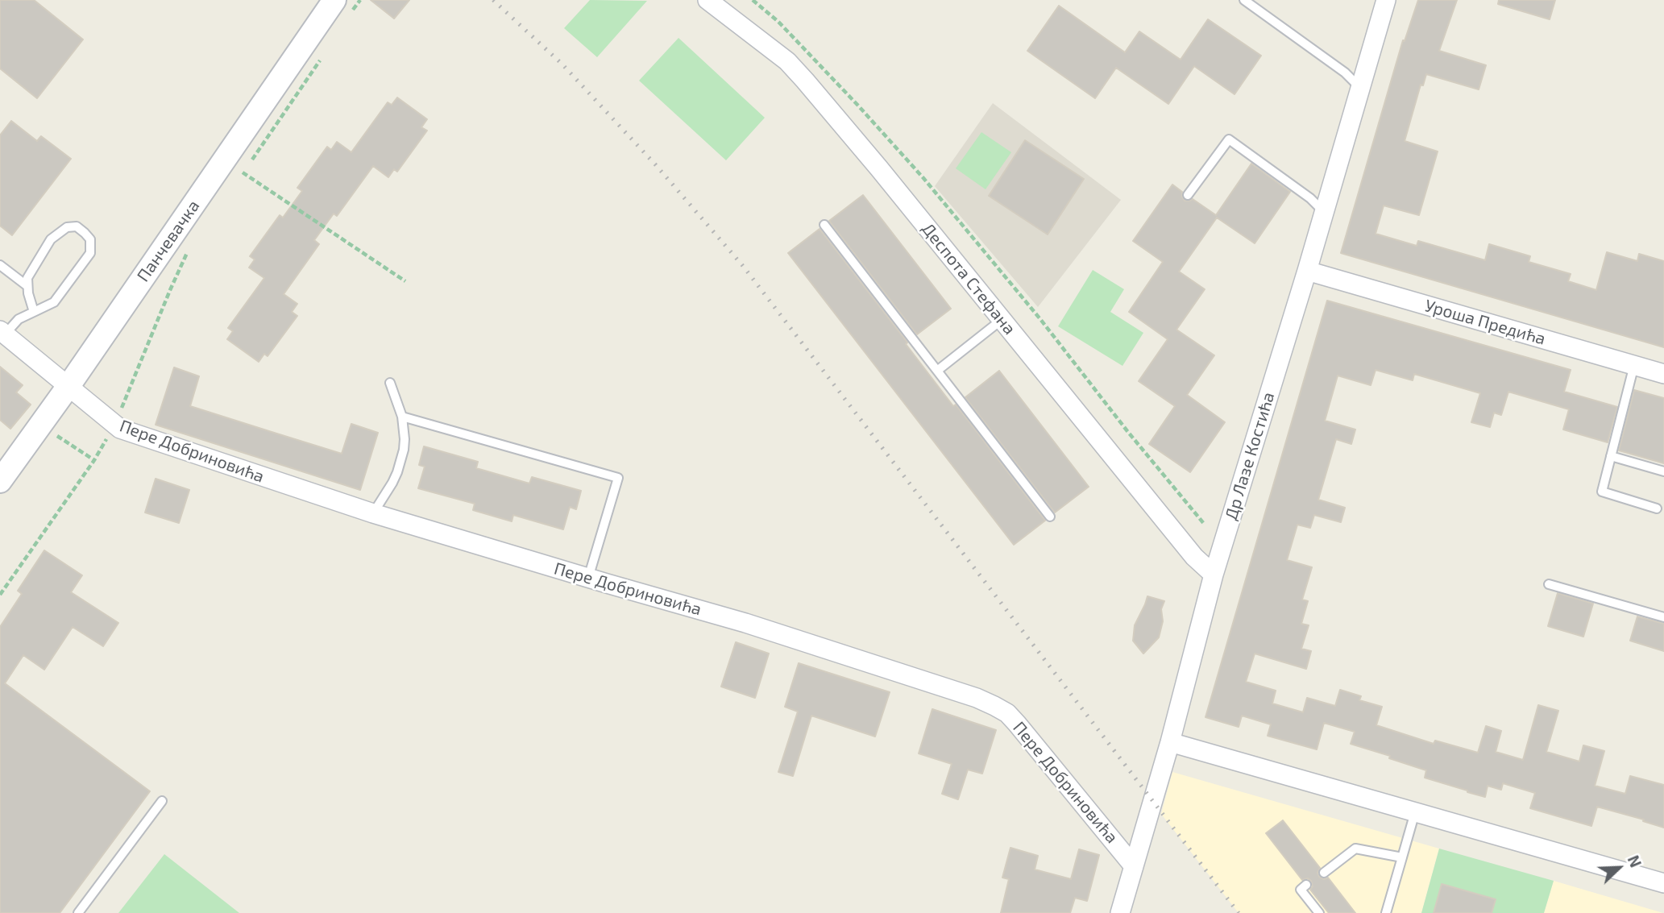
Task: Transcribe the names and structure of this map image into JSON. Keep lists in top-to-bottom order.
{
  "streets": {
    "street": [
      "Панчевачка",
      "Деспота Стефана",
      "Уроша Предића",
      "Пере Добриновића",
      "Др Лазе Костића"
    ]
  },
  "crossings": [
    ["Панчевачка", "Пере Добриновића"],
    ["Деспота Стефана", "Др Лазе Костића"],
    ["Уроша Предића", "Др Лазе Костића"],
    ["Пере Добриновића", "Др Лазе Костића"]
  ],
  "north": "top right"
}
